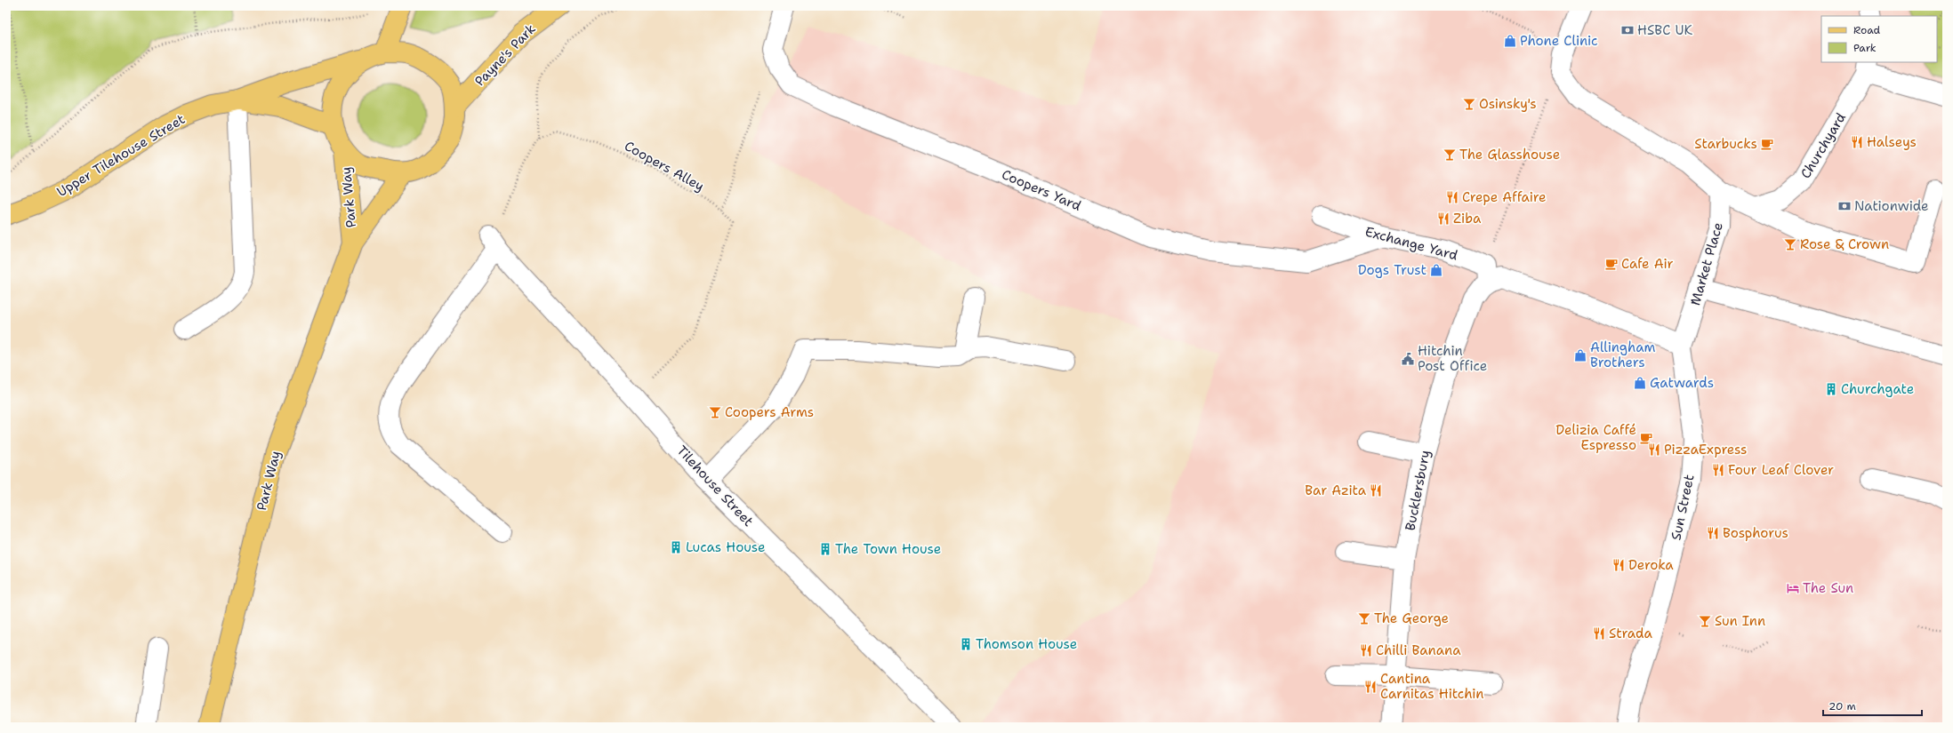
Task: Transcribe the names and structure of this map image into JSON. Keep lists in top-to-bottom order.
{
  "streets": {
    "main road": ["Payne's Park", "Upper Tilehouse Street", "Park Way"],
    "street": [
      "Churchyard",
      "Coopers Yard",
      "Exchange Yard",
      "Market Place",
      "Tilehouse Street",
      "Bucklersbury",
      "Sun Street"
    ],
    "path": ["Coopers Alley"]
  },
  "crossings": [
    ["Payne's Park", "Upper Tilehouse Street"],
    ["Payne's Park", "Park Way"],
    ["Upper Tilehouse Street", "Park Way"],
    ["Coopers Alley", "Tilehouse Street"],
    ["Coopers Yard", "Exchange Yard"],
    ["Exchange Yard", "Bucklersbury"],
    ["Market Place", "Sun Street"]
  ],
  "places": {
    "bank": ["HSBC UK", "Nationwide"],
    "shop": [
      "Phone Clinic",
      "Dogs Trust",
      "Allingham Brothers",
      "Gatwards"
    ],
    "bar": [
      "Osinsky's",
      "The Glasshouse",
      "Rose & Crown",
      "Coopers Arms",
      "The George",
      "Sun Inn"
    ],
    "restaurant": [
      "Halseys",
      "Crepe Affaire",
      "Ziba",
      "PizzaExpress",
      "Four Leaf Clover",
      "Bar Azita",
      "Bosphorus",
      "Deroka",
      "Strada",
      "Chilli Banana",
      "Cantina Carnitas Hitchin"
    ],
    "cafe": ["Starbucks", "Cafe Air", "Delizia Caffé Espresso"],
    "public building": ["Hitchin Post Office"],
    "building": [
      "Churchgate",
      "Lucas House",
      "The Town House",
      "Thomson House"
    ],
    "hotel": ["The Sun"]
  },
  "legend": ["Road", "Park"],
  "scale_bar": "20 m"
}
